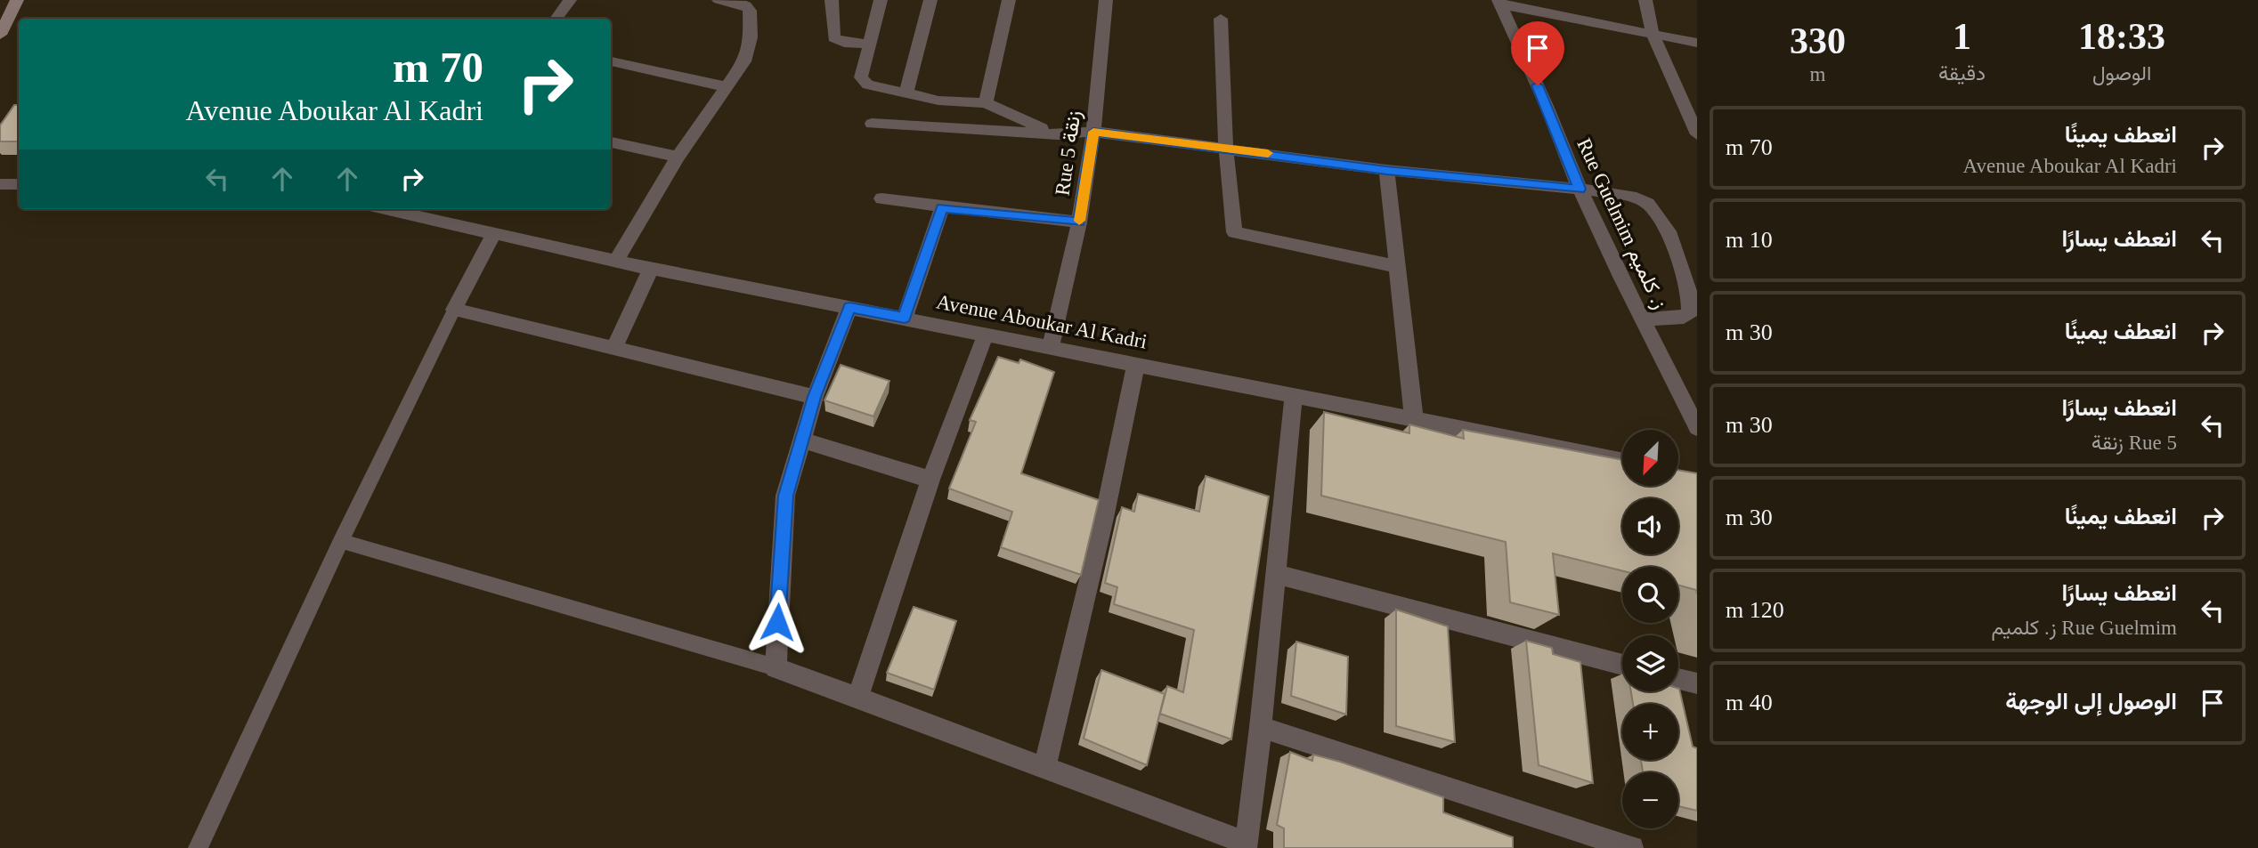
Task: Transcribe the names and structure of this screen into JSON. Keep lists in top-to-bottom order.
{
  "streets": {
    "street": ["Rue 5 زنقة", "Rue Guelmim ز. كلميم", "Avenue Aboukar Al Kadri"]
  },
  "crossings": [
    ["Rue 5 زنقة", "Avenue Aboukar Al Kadri"]
  ],
  "north": "bottom left",
  "page": {
    "eta": [
      "18:33",
      "الوصول",
      "1",
      "دقيقة",
      "330",
      "m"
    ],
    "turn": ["70 m", "Avenue Aboukar Al Kadri"],
    "list": [
      {
        "name": "انعطف يمينًا",
        "note": "Avenue Aboukar Al Kadri",
        "value": "70 m"
      },
      {
        "name": "انعطف يسارًا",
        "value": "10 m"
      },
      {
        "name": "انعطف يمينًا",
        "value": "30 m"
      },
      {
        "name": "انعطف يسارًا",
        "note": "Rue 5 زنقة",
        "value": "30 m"
      },
      {
        "name": "انعطف يمينًا",
        "value": "30 m"
      },
      {
        "name": "انعطف يسارًا",
        "note": "Rue Guelmim ز. كلميم",
        "value": "120 m"
      },
      {
        "name": "الوصول إلى الوجهة",
        "value": "40 m"
      }
    ],
    "map_buttons": ["+", "−"]
  }
}
